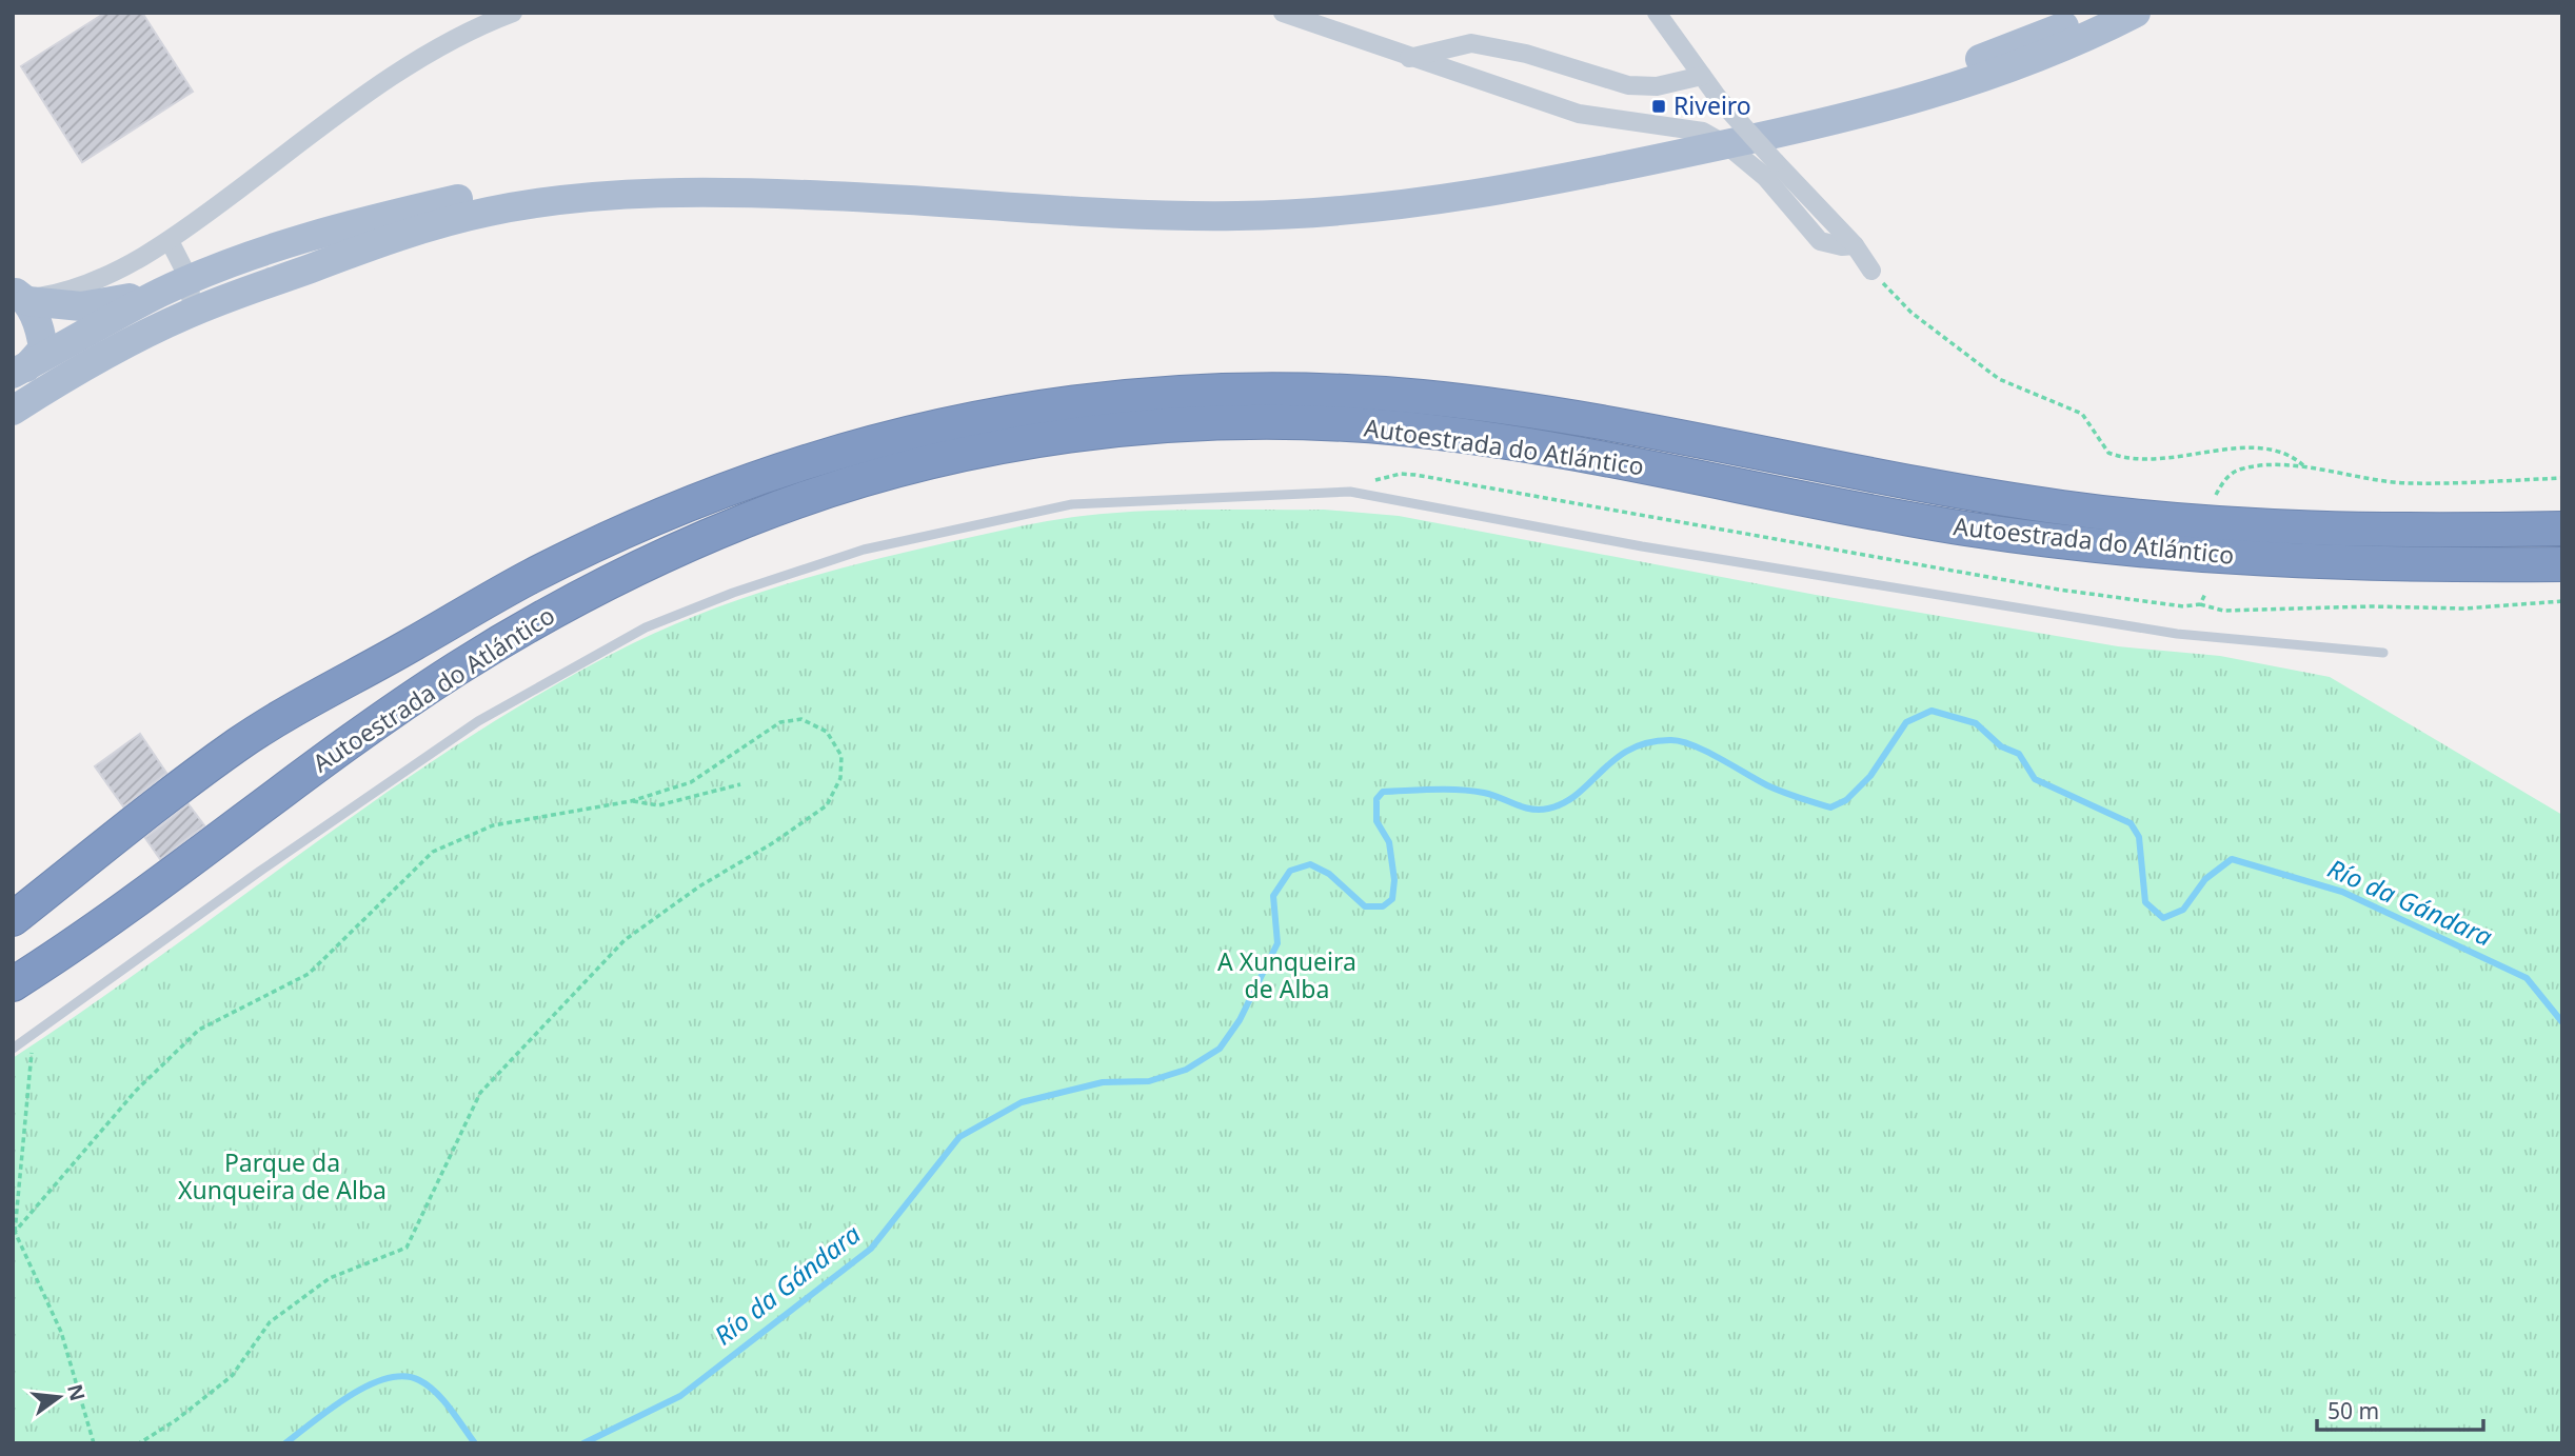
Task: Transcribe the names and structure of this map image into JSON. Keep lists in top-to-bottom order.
{
  "streets": {
    "highway": ["Autoestrada do Atlántico"]
  },
  "water": ["Río da Gándara"],
  "parks": ["A Xunqueira de Alba", "Parque da Xunqueira de Alba"],
  "places": {
    "transit": ["Riveiro"]
  },
  "scale_bar": "50 m",
  "north": "right"
}
